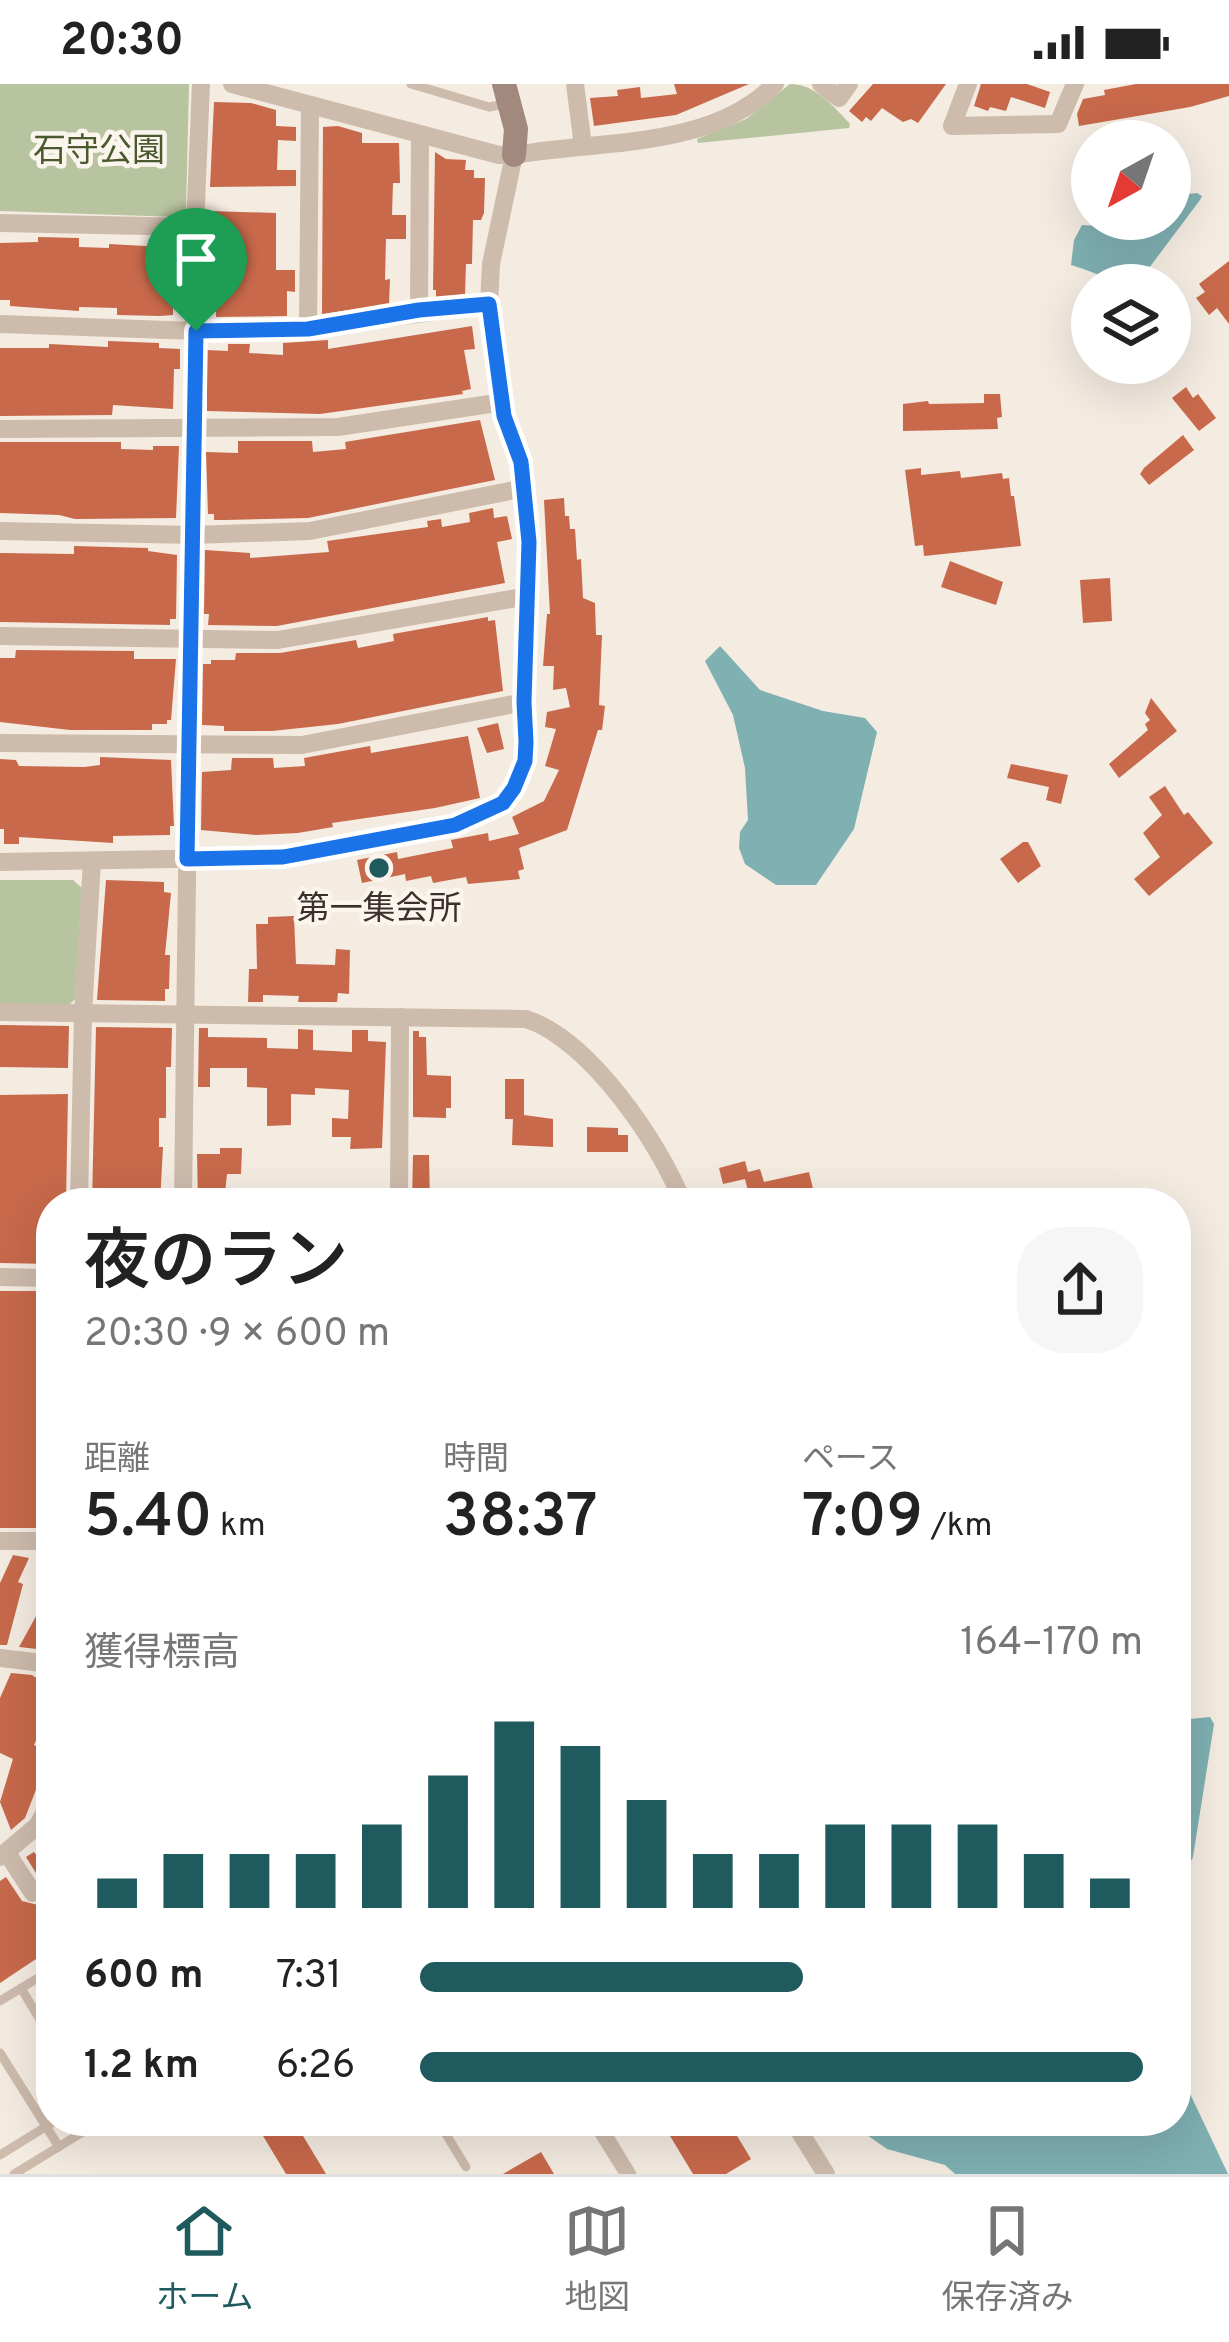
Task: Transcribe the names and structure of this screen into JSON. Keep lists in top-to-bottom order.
{
  "parks": ["石守公園"],
  "places": ["第一集会所"],
  "north": "bottom left",
  "page": {
    "status": "20:30",
    "heading": ["夜のラン", "20:30 · 9 × 600 m"],
    "stats": [
      ["距離", "5.40 km"],
      ["時間", "38:37"],
      ["ペース", "7:09 /km"]
    ],
    "chart": ["獲得標高", "164–170 m"],
    "list": [
      {
        "name": "600 m",
        "note": "7:31"
      },
      {
        "name": "1.2 km",
        "note": "6:26"
      }
    ],
    "tabs": ["ホーム", "地図", "保存済み"]
  }
}
